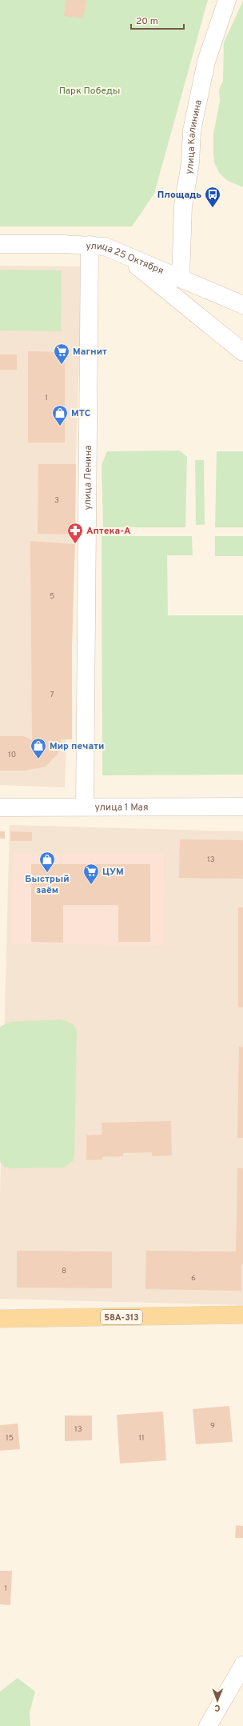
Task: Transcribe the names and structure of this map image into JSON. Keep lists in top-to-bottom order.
{
  "streets": {
    "main road": ["58А-313"],
    "street": [
      "улица Калинина",
      "улица 25 Октября",
      "улица Ленина",
      "улица 1 Мая"
    ]
  },
  "crossings": [
    ["улица Калинина", "улица 25 Октября"],
    ["улица 25 Октября", "улица Ленина"],
    ["улица Ленина", "улица 1 Мая"]
  ],
  "parks": ["Парк Победы"],
  "places": {
    "bus stop": ["Площадь"],
    "supermarket": ["Магнит", "ЦУМ"],
    "shop": ["МТС", "Мир печати", "Быстрый заём"],
    "pharmacy": ["Аптека-А"]
  },
  "house_numbers": [
    "1",
    "3",
    "5",
    "7",
    "10",
    "13",
    "8",
    "6",
    "9",
    "13",
    "15",
    "11",
    "1"
  ],
  "scale_bar": "20 m",
  "north": "bottom"
}
